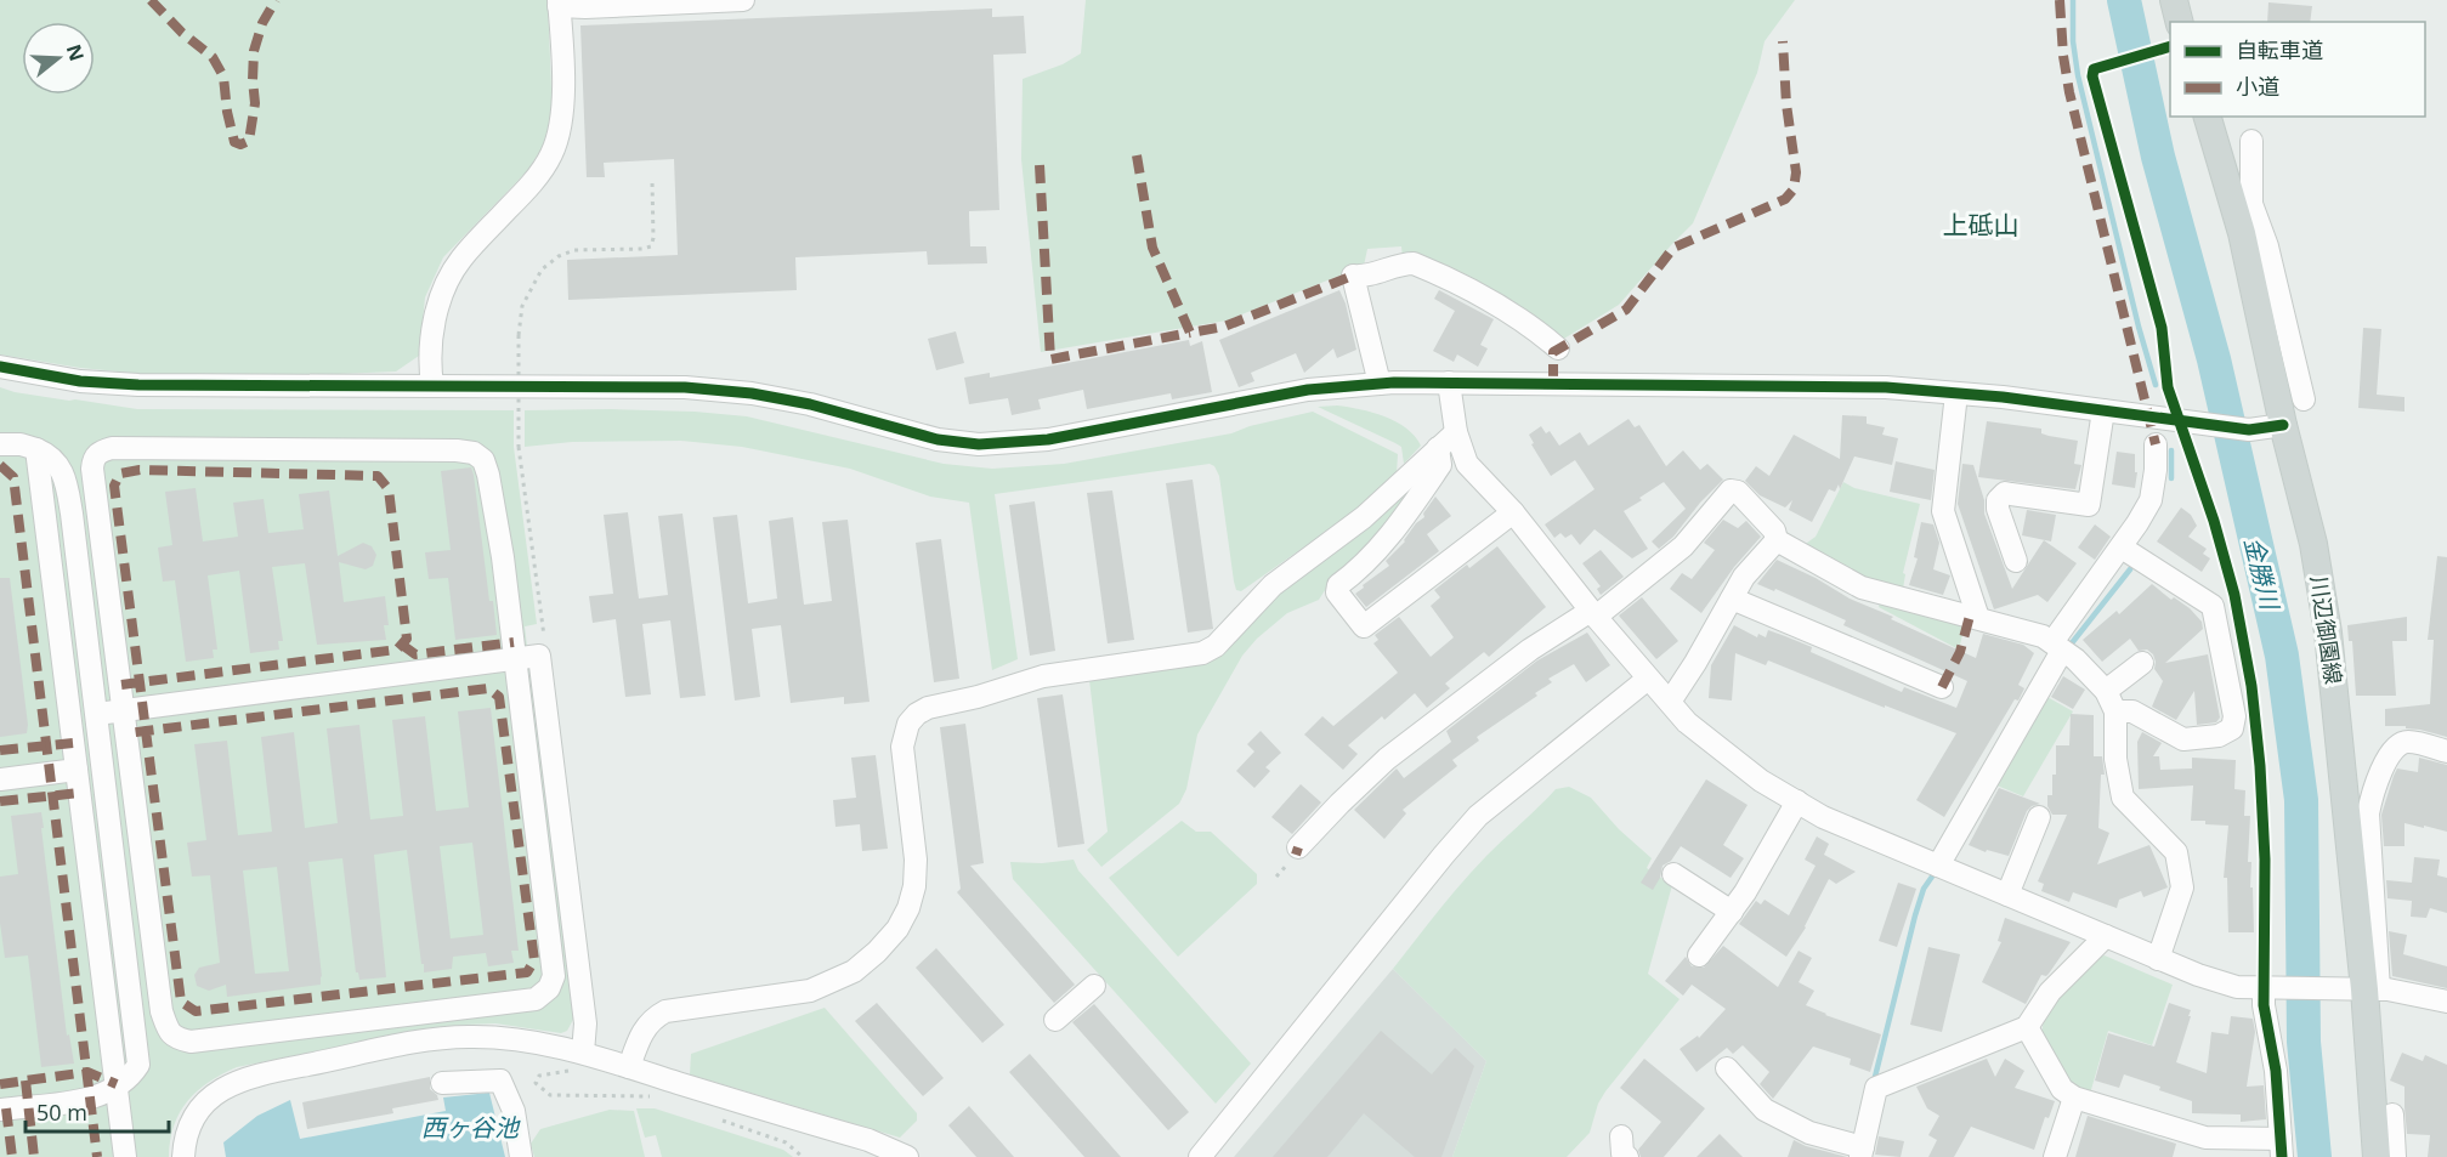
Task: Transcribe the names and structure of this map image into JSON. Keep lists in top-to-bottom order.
{
  "streets": {
    "main road": ["川辺御園線"]
  },
  "districts": ["上砥山"],
  "water": ["金勝川", "西ヶ谷池"],
  "legend": ["自転車道", "小道"],
  "scale_bar": "50 m",
  "north": "right"
}
